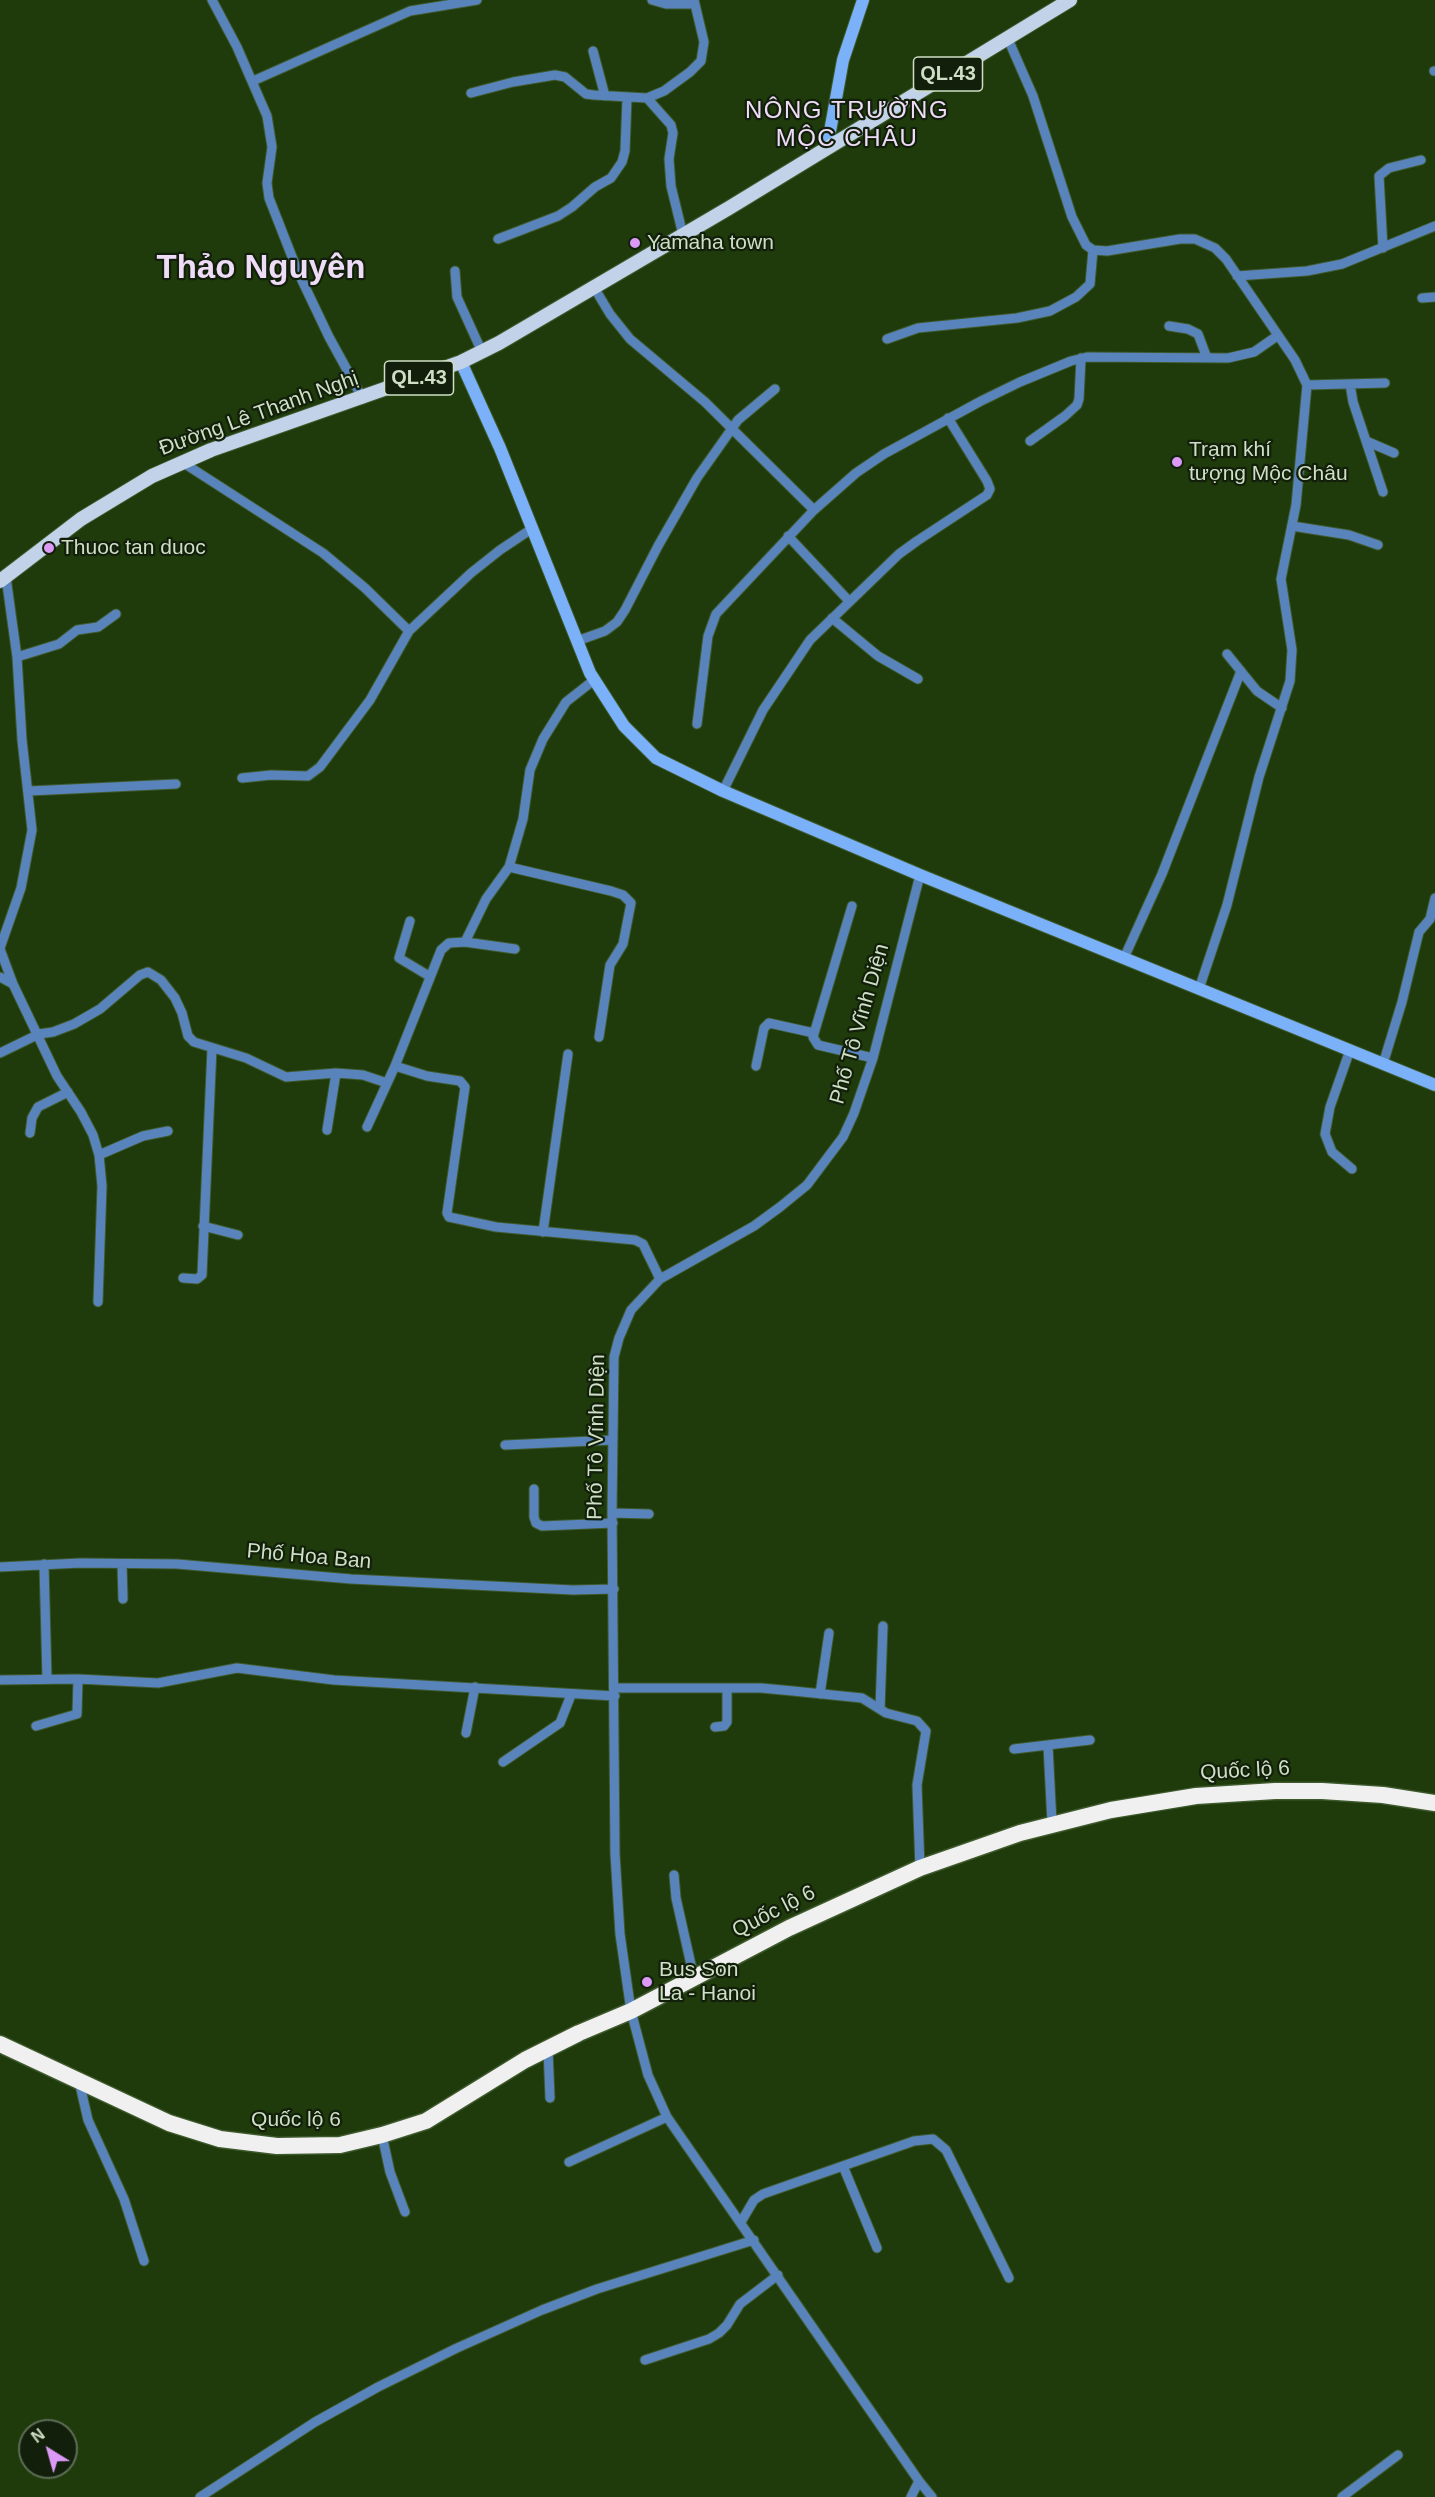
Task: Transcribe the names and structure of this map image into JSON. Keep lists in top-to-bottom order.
{
  "streets": {
    "highway": ["Quốc lộ 6"],
    "main road": ["QL.43", "Đường Lê Thanh Nghị"],
    "street": ["Phố Tô Vĩnh Diện", "Phố Hoa Ban"]
  },
  "crossings": [
    ["QL.43", "Đường Lê Thanh Nghị"],
    ["Phố Tô Vĩnh Diện", "Phố Hoa Ban"],
    ["Phố Tô Vĩnh Diện", "Quốc lộ 6"]
  ],
  "districts": ["NÔNG TRƯỜNG MỘC CHÂU", "Thảo Nguyên"],
  "places": [
    "Yamaha town",
    "Trạm khí tượng Mộc Châu",
    "Thuoc tan duoc",
    "Bus Son La - Hanoi"
  ],
  "north": "top left"
}
